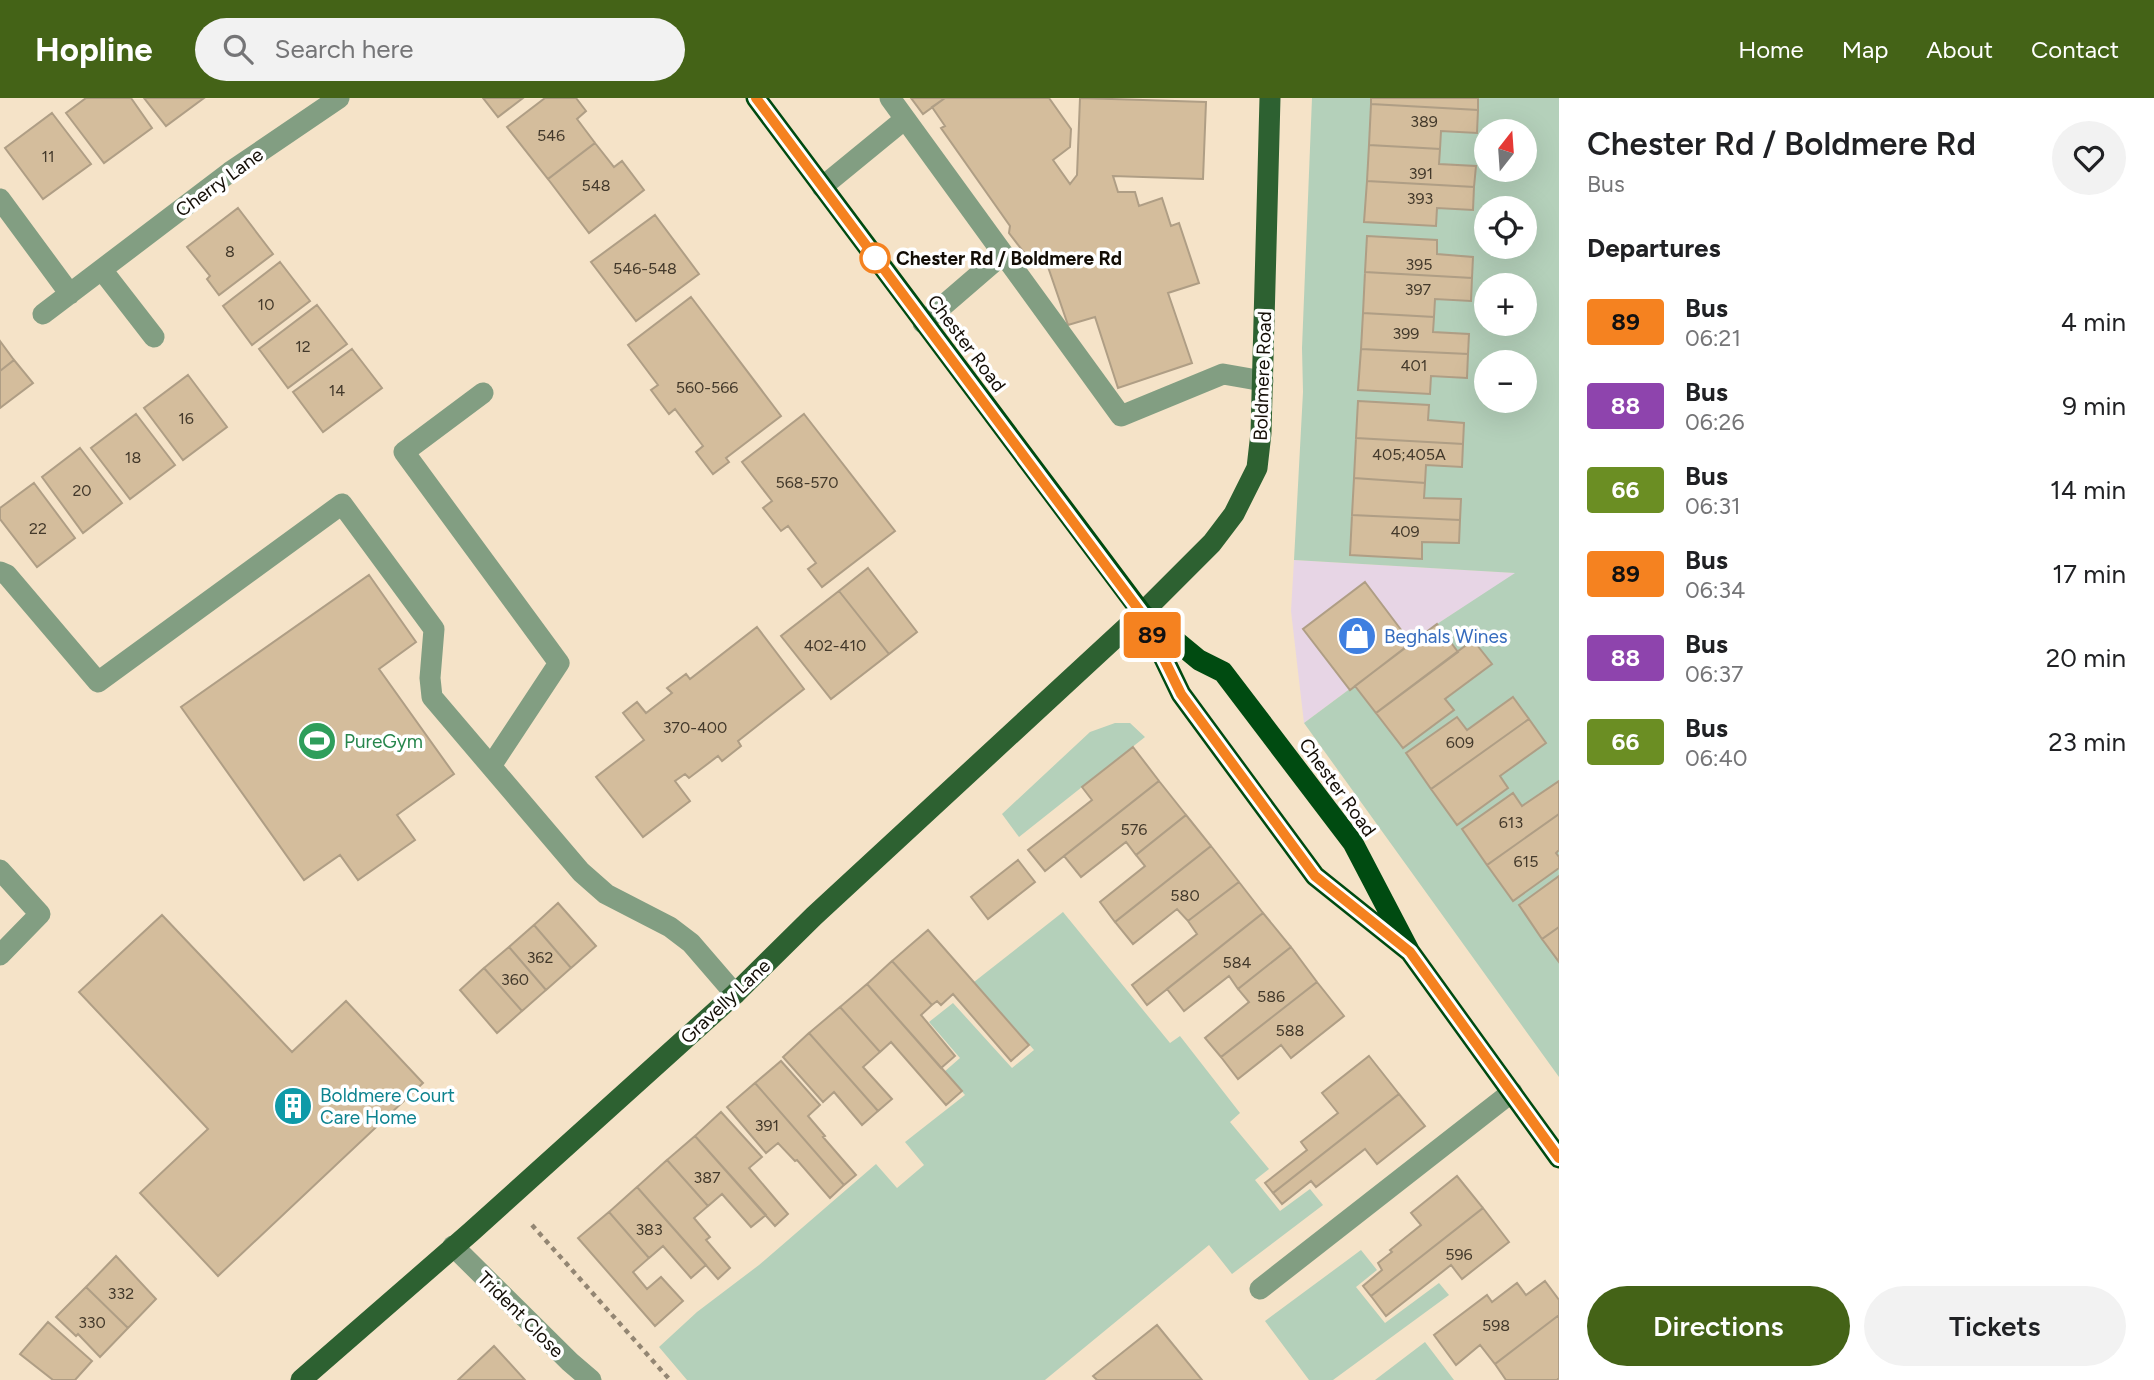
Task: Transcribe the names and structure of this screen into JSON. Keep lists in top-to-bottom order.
{
  "streets": {
    "highway": ["Chester Road"],
    "main road": ["Boldmere Road", "Gravelly Lane"],
    "street": ["Cherry Lane", "Trident Close"]
  },
  "crossings": [
    ["Chester Road", "Boldmere Road"],
    ["Chester Road", "Gravelly Lane"],
    ["Boldmere Road", "Gravelly Lane"],
    ["Gravelly Lane", "Trident Close"]
  ],
  "places": {
    "other": ["Chester Rd / Boldmere Rd"],
    "shop": ["Beghals Wines"],
    "sports": ["PureGym"],
    "building": ["Boldmere Court Care Home"]
  },
  "lines": ["bus line 89"],
  "house_numbers": [
    "389",
    "546",
    "11",
    "391",
    "548",
    "393",
    "8",
    "395",
    "546-548",
    "397",
    "10",
    "399",
    "12",
    "401",
    "560-566",
    "14",
    "16",
    "405;405A",
    "18",
    "568-570",
    "20",
    "22",
    "409",
    "402-410",
    "370-400",
    "609",
    "613",
    "576",
    "615",
    "580",
    "362",
    "584",
    "360",
    "586",
    "588",
    "391",
    "387",
    "383",
    "596",
    "332",
    "330",
    "598"
  ],
  "north": "top",
  "page": {
    "header": "Hopline",
    "search": "Search here",
    "nav": [
      "Home",
      "Map",
      "About",
      "Contact"
    ],
    "on_map": "89",
    "heading": [
      ["Chester Rd / Boldmere Rd", "Bus"],
      "Departures"
    ],
    "map_buttons": ["+", "−"],
    "list": [
      {
        "mark": "89",
        "name": "Bus",
        "note": "06:21",
        "value": "4 min"
      },
      {
        "mark": "88",
        "name": "Bus",
        "note": "06:26",
        "value": "9 min"
      },
      {
        "mark": "66",
        "name": "Bus",
        "note": "06:31",
        "value": "14 min"
      },
      {
        "mark": "89",
        "name": "Bus",
        "note": "06:34",
        "value": "17 min"
      },
      {
        "mark": "88",
        "name": "Bus",
        "note": "06:37",
        "value": "20 min"
      },
      {
        "mark": "66",
        "name": "Bus",
        "note": "06:40",
        "value": "23 min"
      }
    ],
    "buttons": ["Directions", "Tickets"]
  }
}
